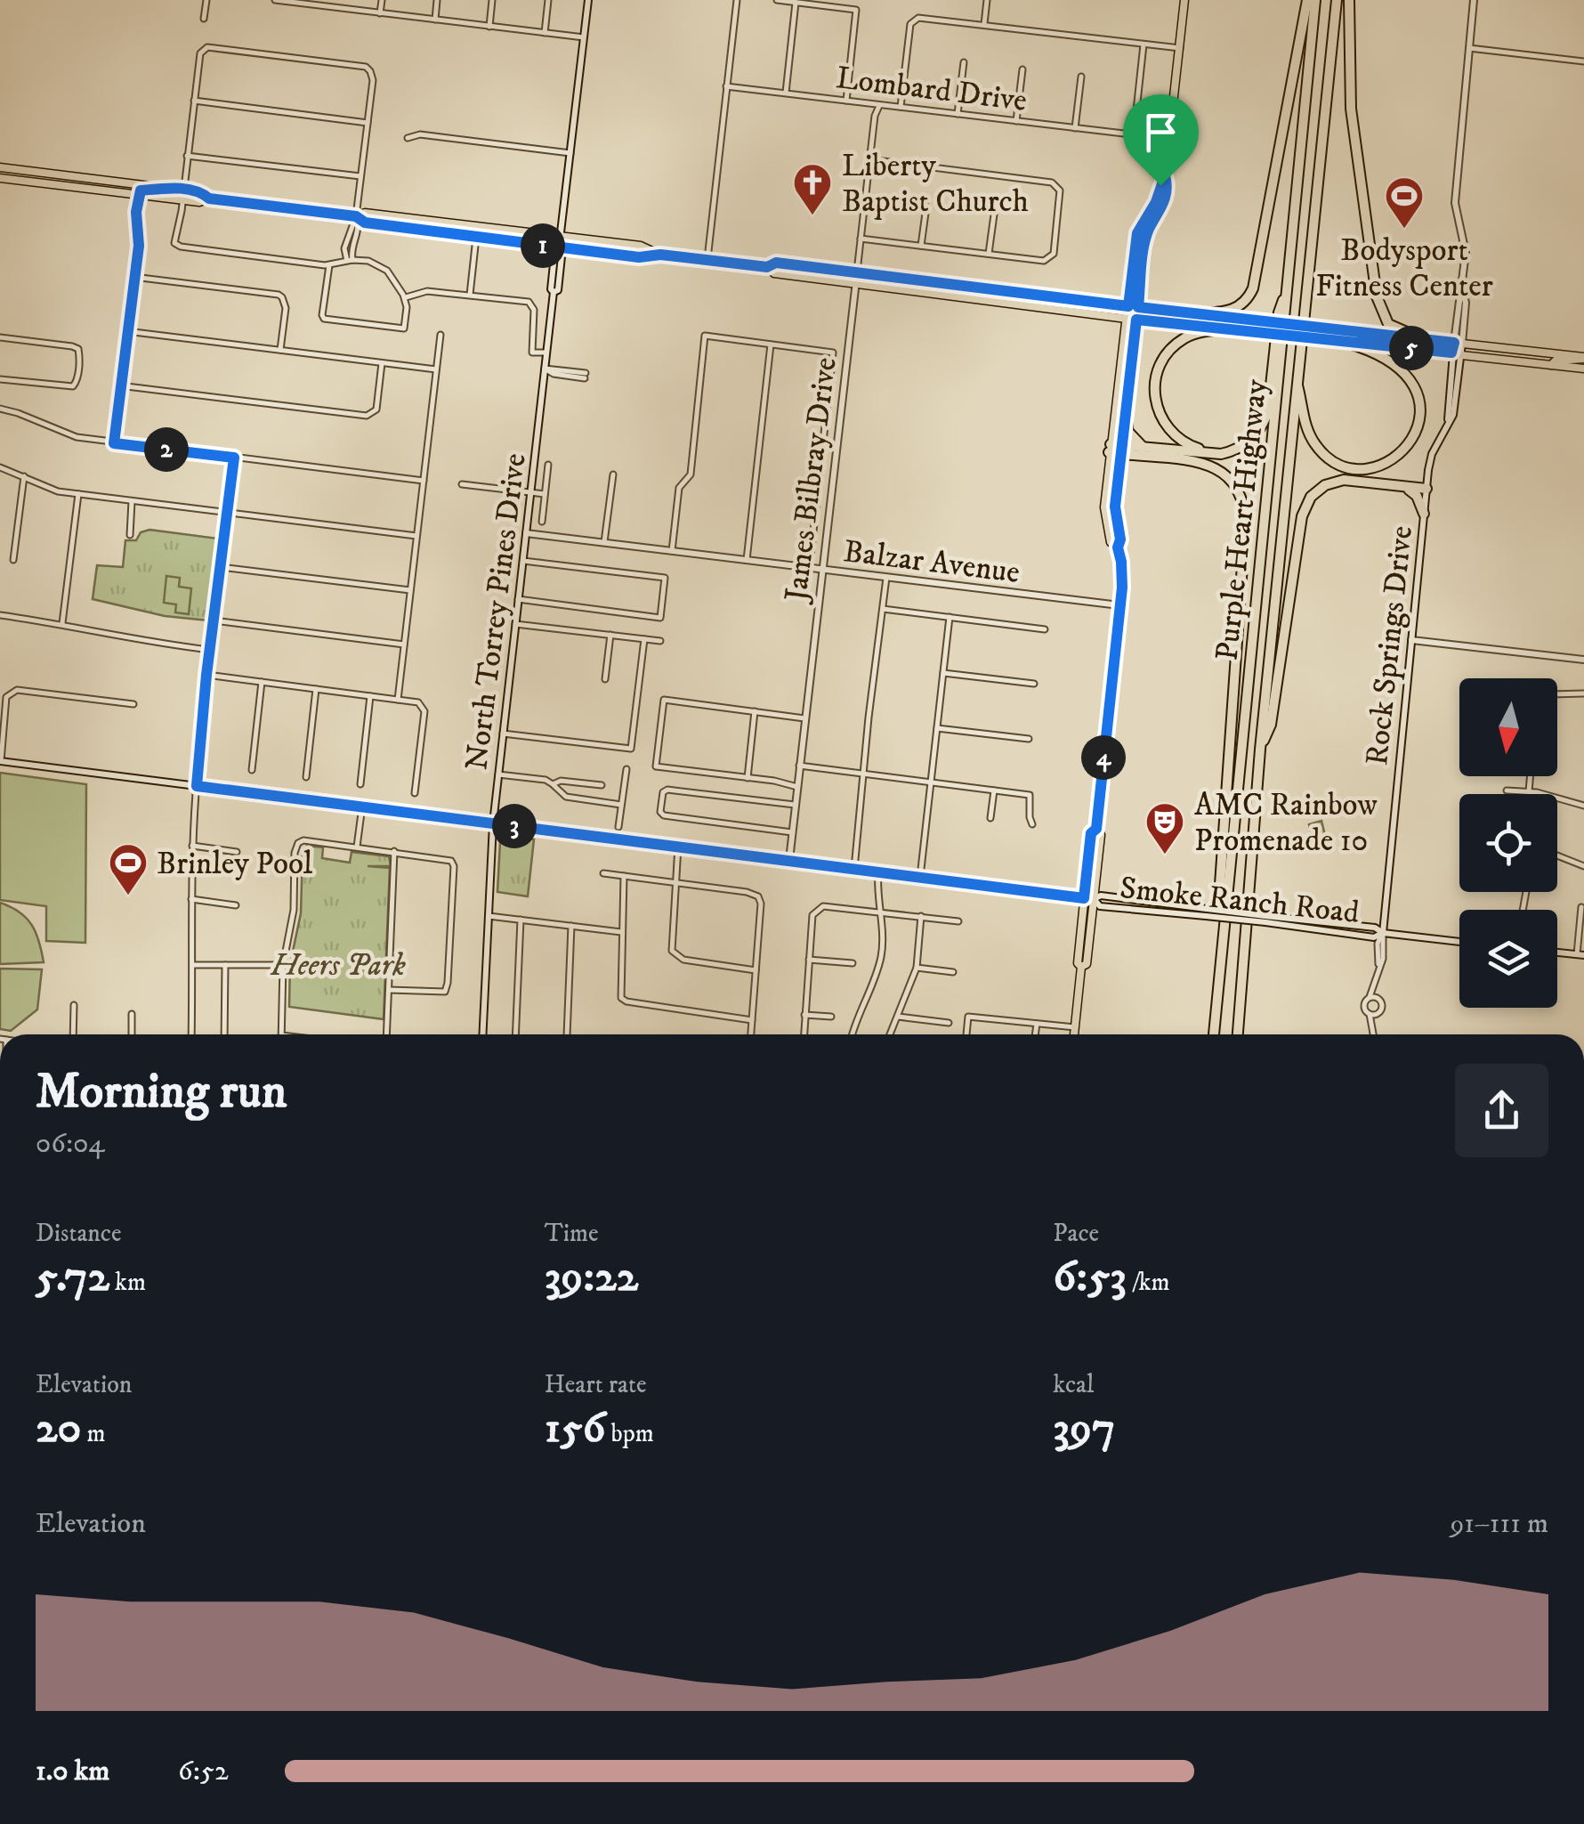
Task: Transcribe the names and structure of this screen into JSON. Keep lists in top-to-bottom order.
{
  "streets": {
    "highway": ["Purple Heart Highway"],
    "main road": [
      "James Bilbray Drive",
      "Balzar Avenue",
      "North Torrey Pines Drive",
      "Rock Springs Drive",
      "Smoke Ranch Road"
    ],
    "street": ["Lombard Drive"]
  },
  "crossings": [
    ["Lombard Drive", "James Bilbray Drive"],
    ["James Bilbray Drive", "Balzar Avenue"],
    ["James Bilbray Drive", "Smoke Ranch Road"],
    ["Balzar Avenue", "North Torrey Pines Drive"],
    ["North Torrey Pines Drive", "Smoke Ranch Road"],
    ["Rock Springs Drive", "Smoke Ranch Road"]
  ],
  "parks": ["Heers Park"],
  "places": {
    "church": ["Liberty Baptist Church"],
    "sports": ["Bodysport Fitness Center", "Brinley Pool"],
    "theatre": ["AMC Rainbow Promenade 10"]
  },
  "north": "bottom",
  "page": {
    "pins": [
      "1",
      "5",
      "2",
      "4",
      "3"
    ],
    "heading": ["Morning run", "06:04"],
    "stats": [
      ["Distance", "5.72 km"],
      ["Time", "39:22"],
      ["Pace", "6:53 /km"],
      ["Elevation", "20 m"],
      ["Heart rate", "156 bpm"],
      ["kcal", "397"]
    ],
    "chart": ["Elevation", "91–111 m"],
    "list": [
      {
        "name": "1.0 km",
        "note": "6:52"
      }
    ]
  }
}
